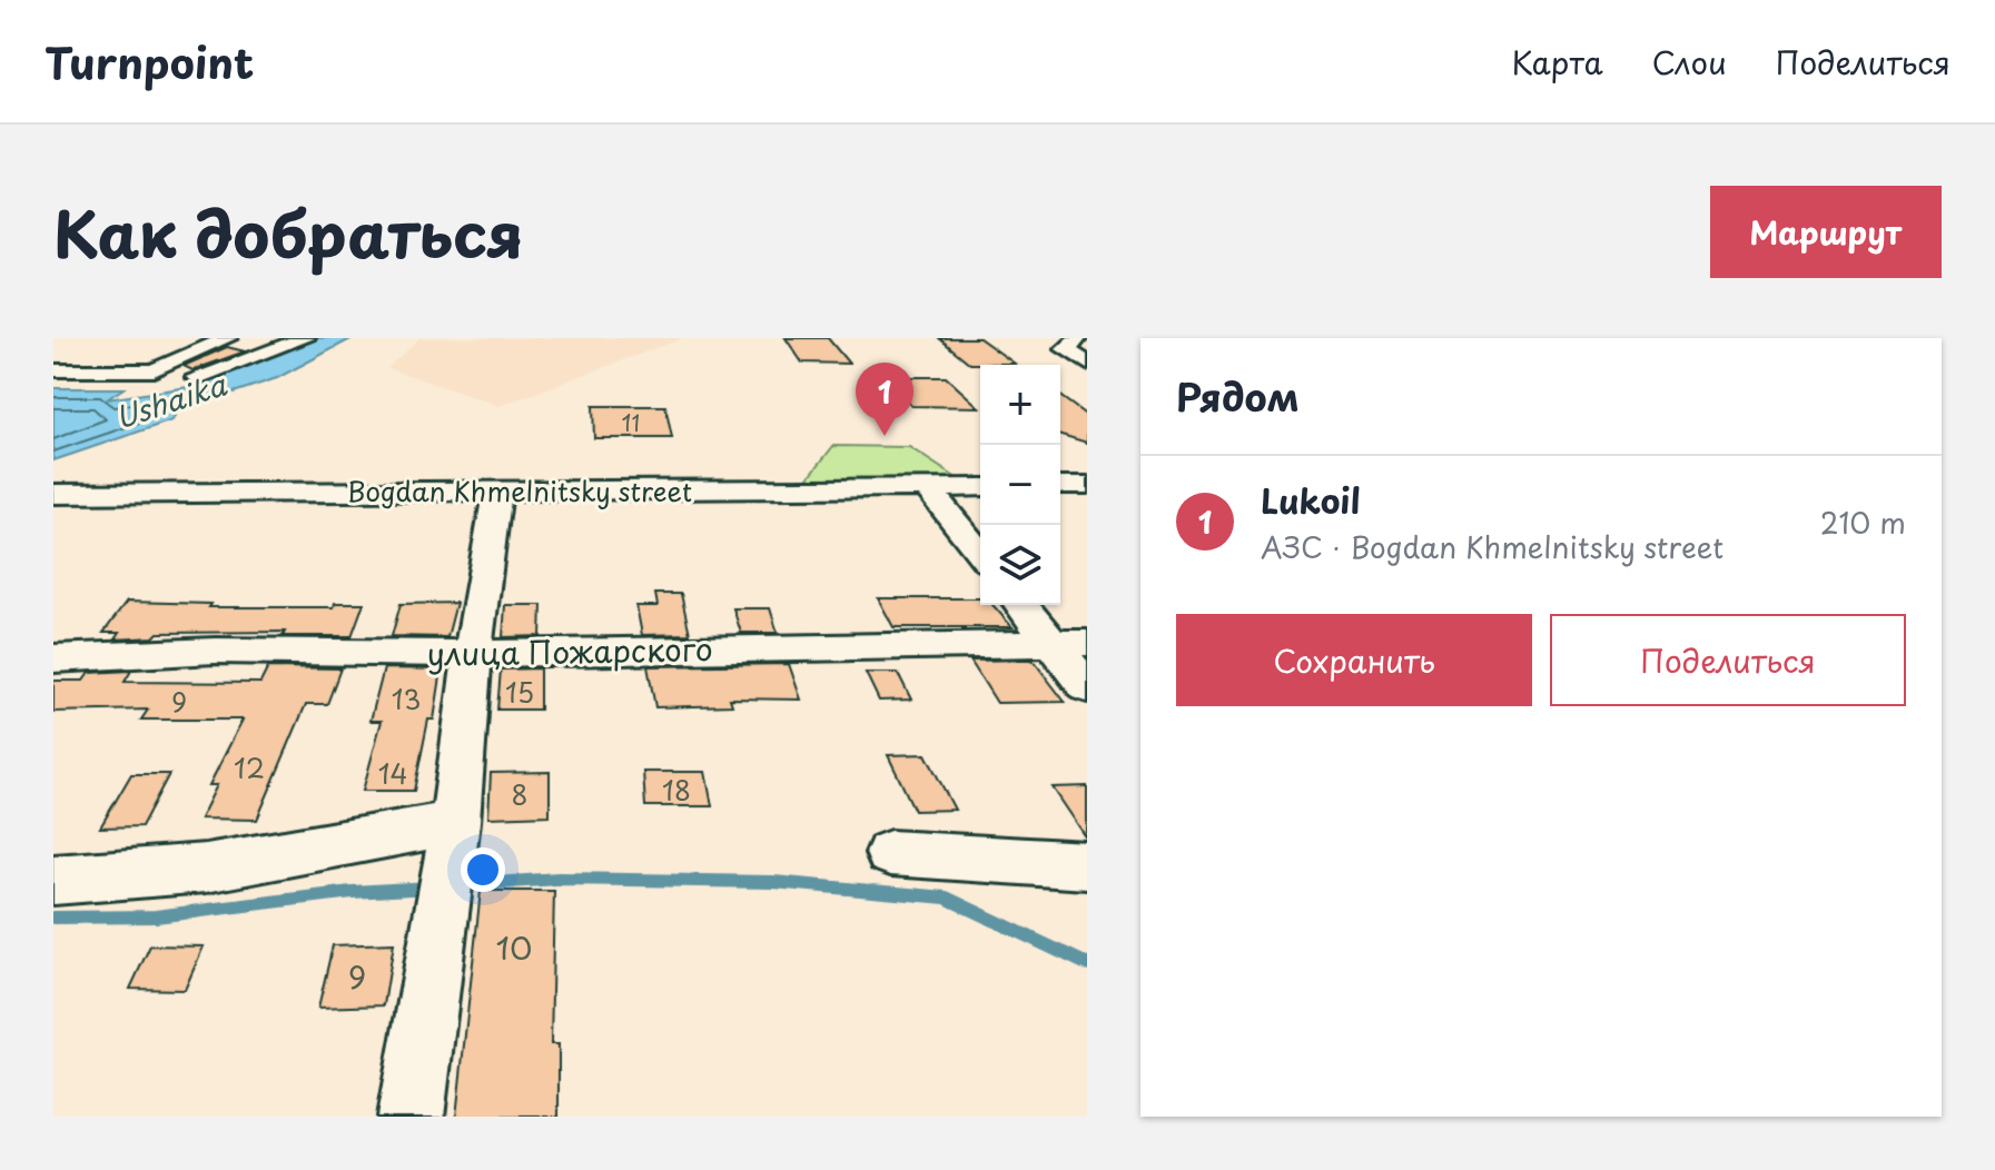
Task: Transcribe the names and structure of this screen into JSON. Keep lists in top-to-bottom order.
{
  "streets": {
    "street": ["Bogdan Khmelnitsky street", "улица Пожарского"]
  },
  "water": ["Ushaika"],
  "house_numbers": [
    "11",
    "15",
    "13",
    "9",
    "12",
    "14",
    "18",
    "8",
    "10",
    "9"
  ],
  "page": {
    "header": "Turnpoint",
    "nav": ["Карта", "Слои", "Поделиться"],
    "title": "Как добраться",
    "buttons": [
      "Маршрут",
      ["Сохранить", "Поделиться"]
    ],
    "heading": "Рядом",
    "pins": "1",
    "map_buttons": ["+", "−"],
    "list": [
      {
        "mark": "1",
        "name": "Lukoil",
        "note": "АЗС · Bogdan Khmelnitsky street",
        "value": "210 m"
      }
    ]
  }
}
